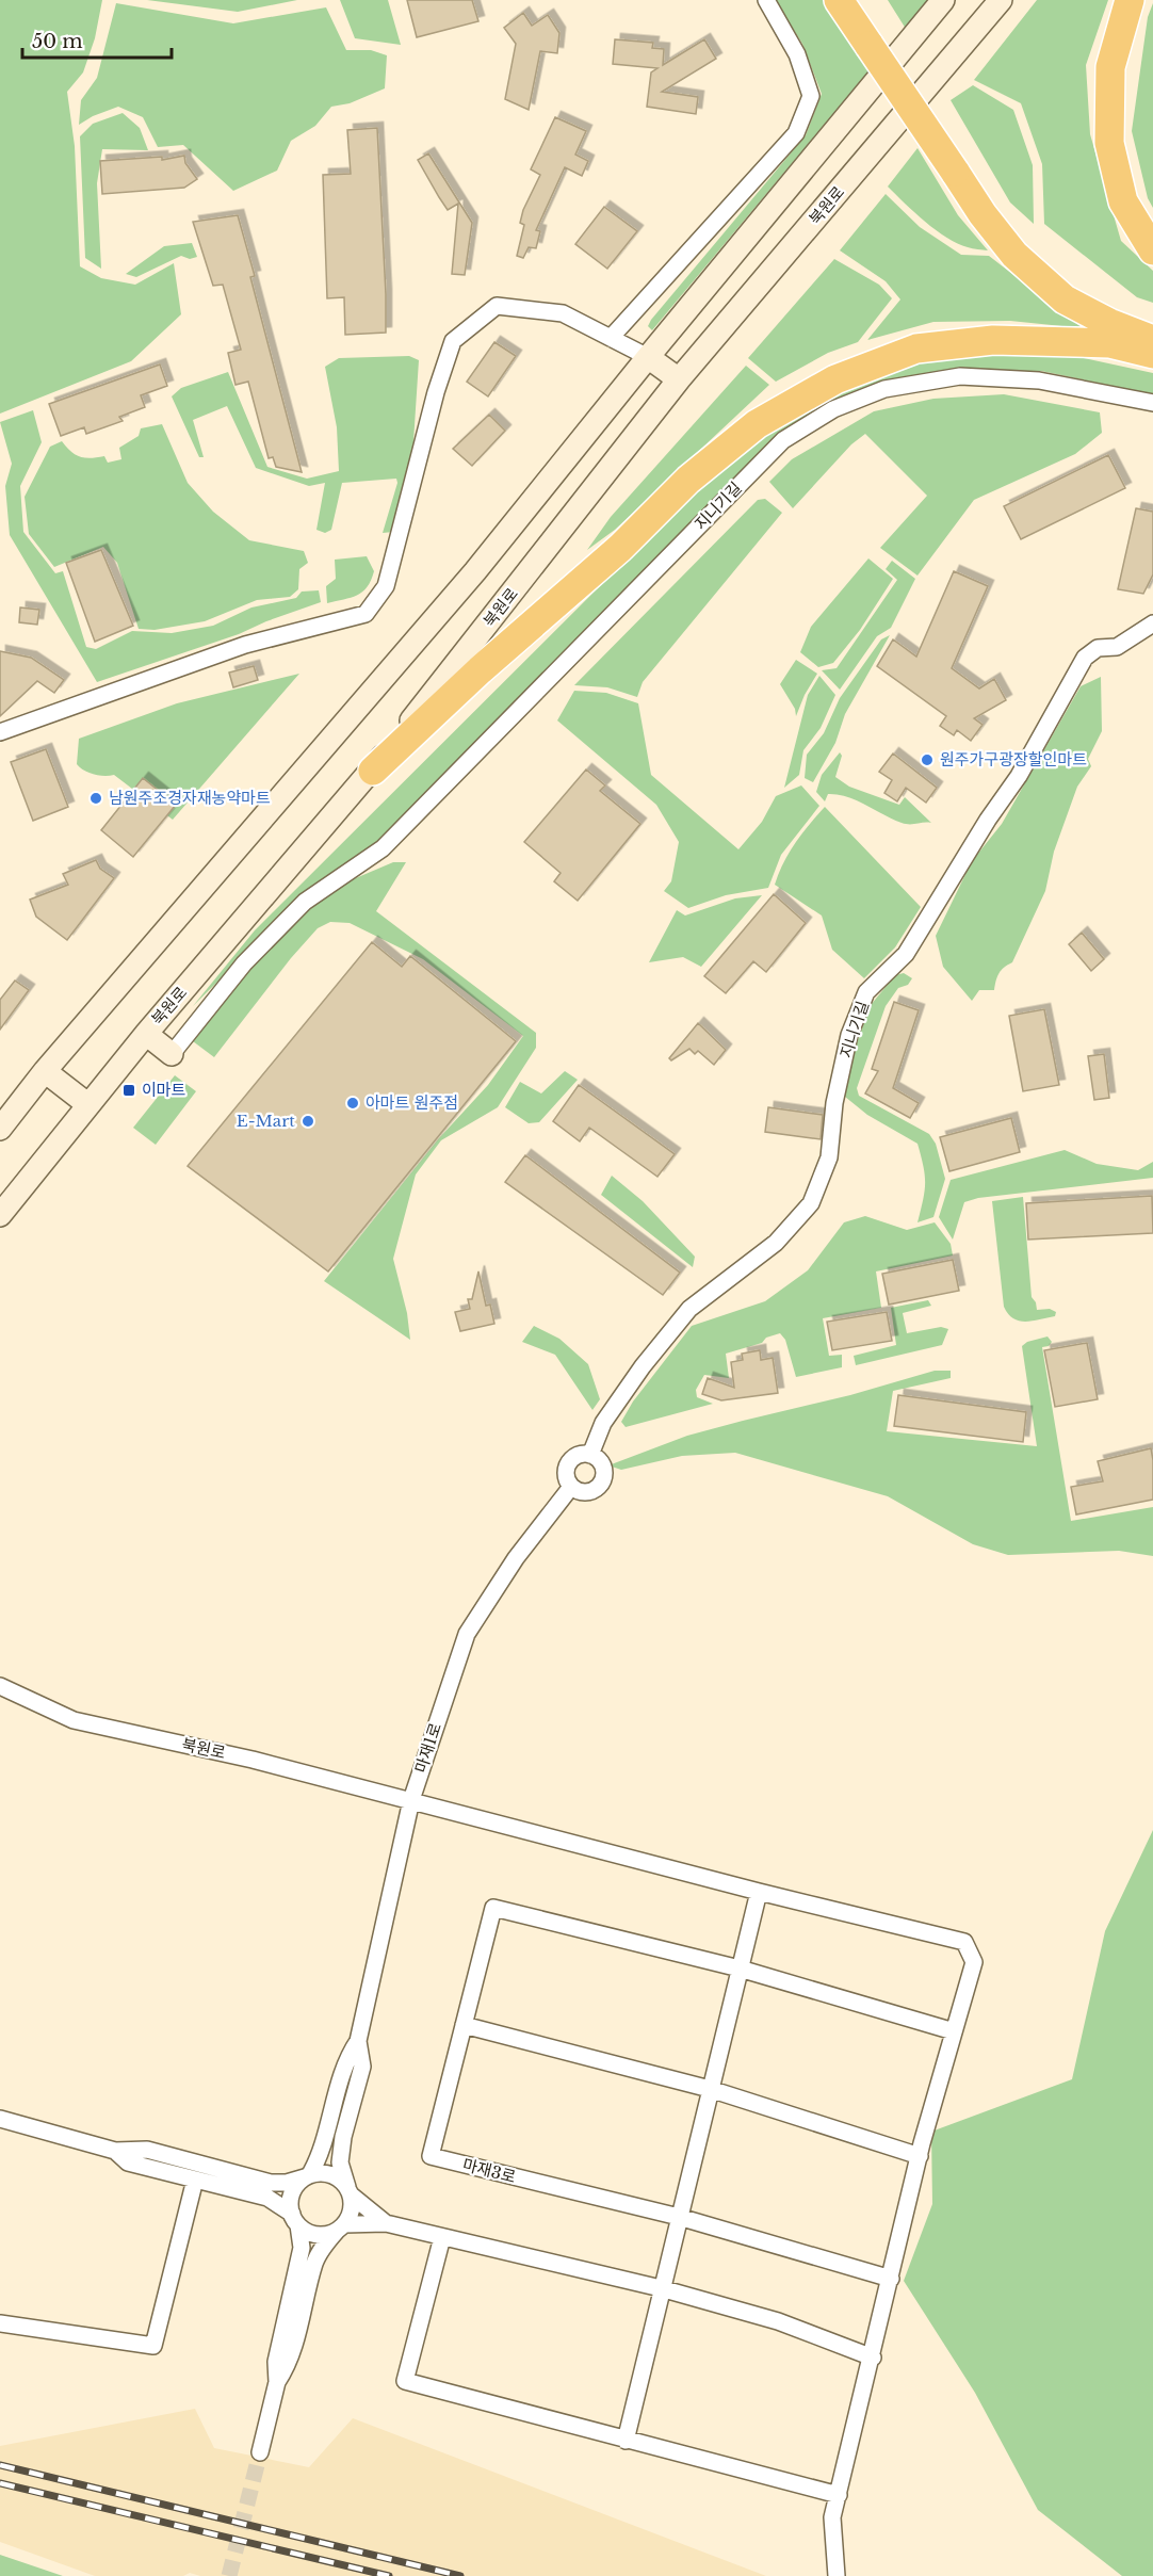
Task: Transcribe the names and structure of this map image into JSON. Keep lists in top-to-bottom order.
{
  "streets": {
    "street": [
      "북원로",
      "지니기길",
      "마재1로",
      "마재3로"
    ]
  },
  "crossings": [
    ["북원로", "마재1로"],
    ["지니기길", "마재1로"]
  ],
  "places": {
    "other": [
      "원주가구광장할인마트",
      "남원주조경자재농약마트",
      "아마트 원주점",
      "E-Mart"
    ],
    "transit": ["이마트"]
  },
  "scale_bar": "50 m"
}
